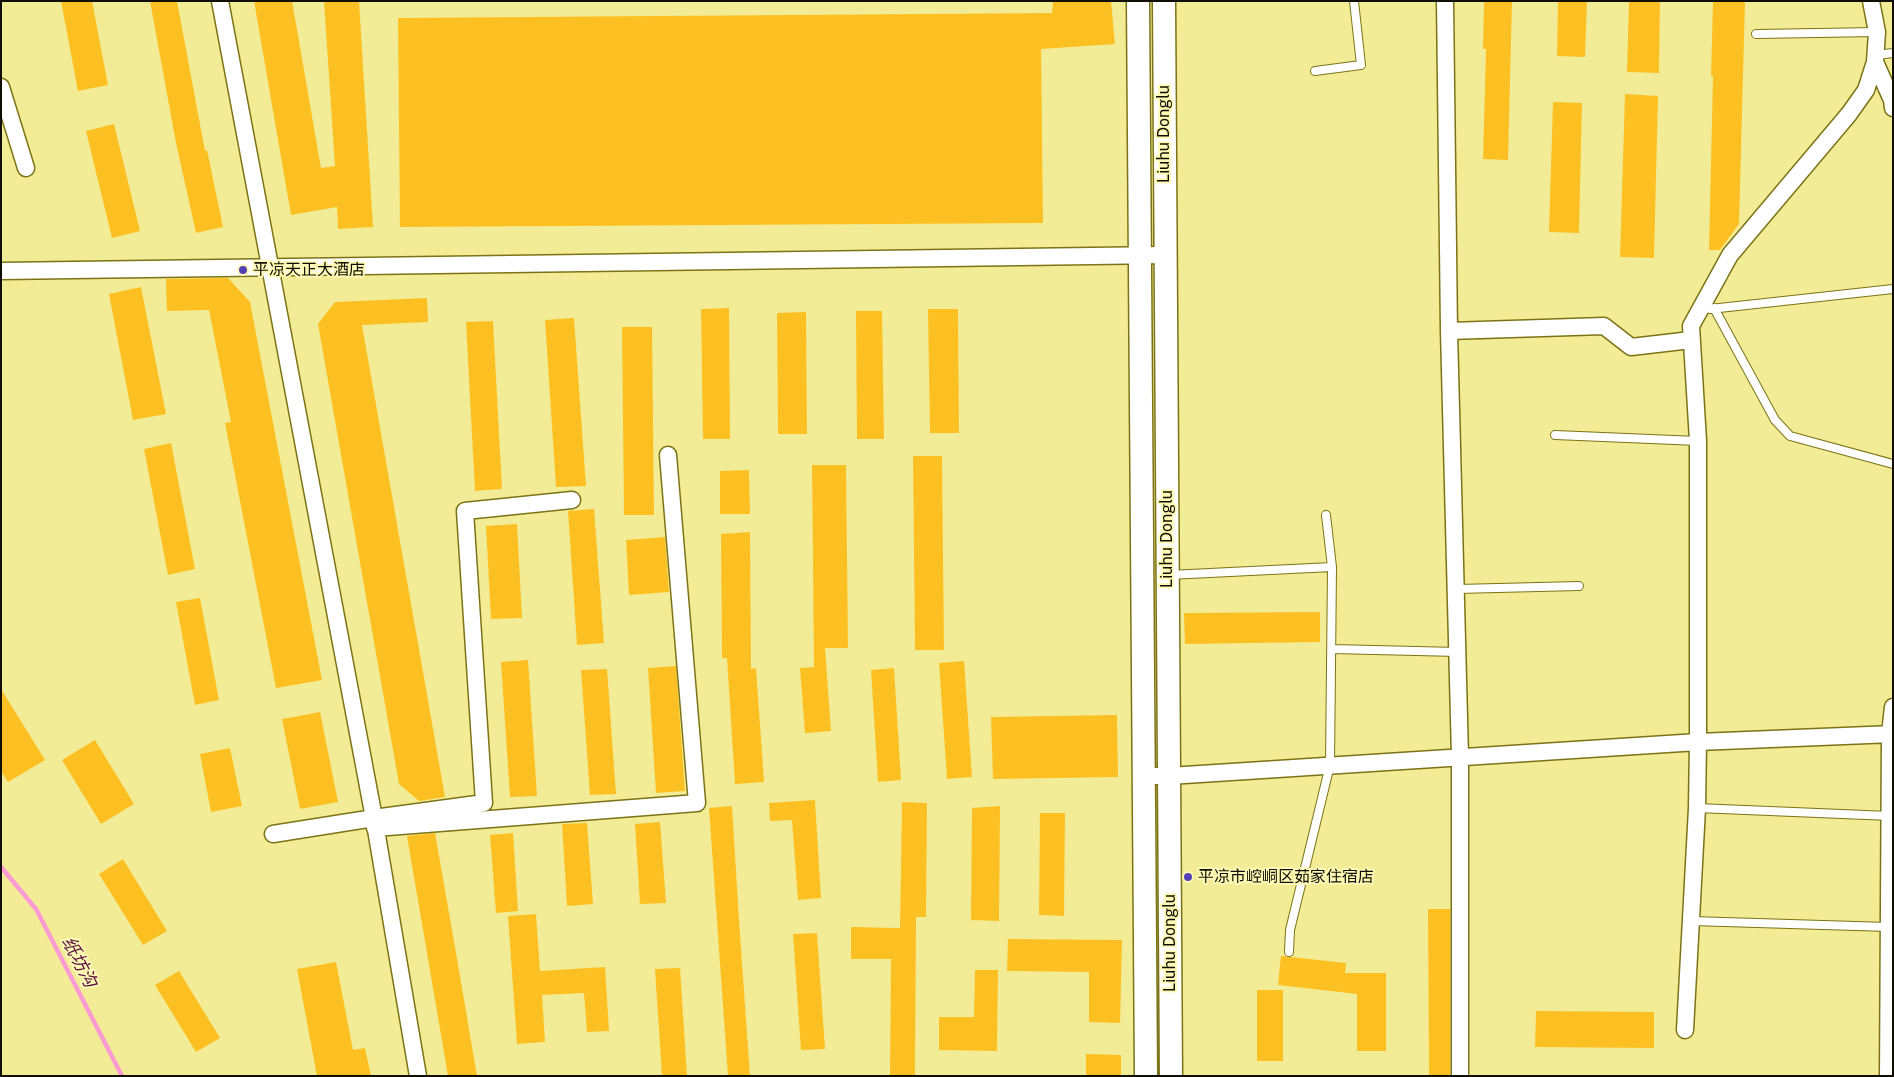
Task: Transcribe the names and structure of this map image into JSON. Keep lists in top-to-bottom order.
{
  "streets": {
    "main road": ["Liuhu Donglu"]
  },
  "water": ["纸坊沟"],
  "places": ["平凉天正大酒店", "平凉市崆峒区茹家住宿店"]
}
